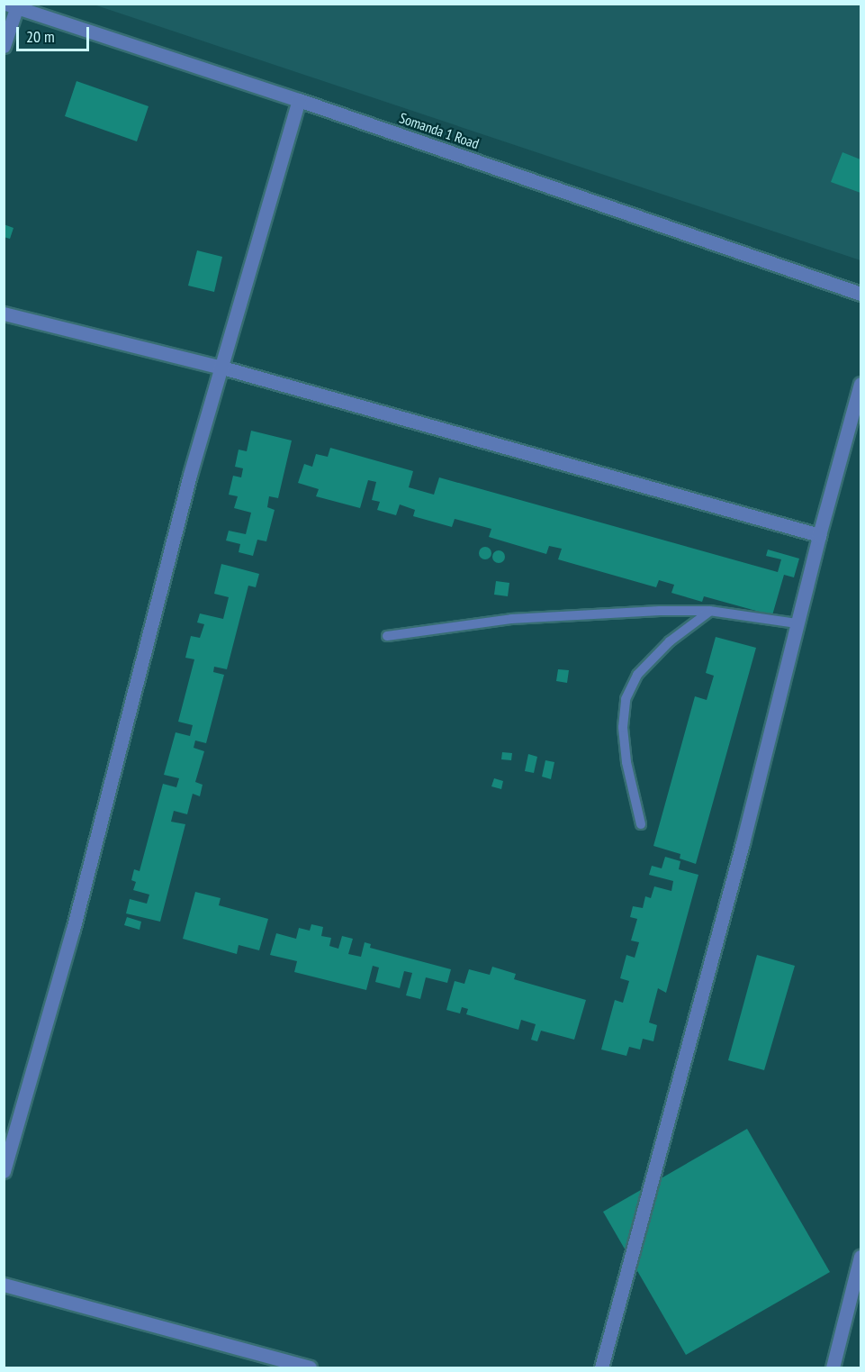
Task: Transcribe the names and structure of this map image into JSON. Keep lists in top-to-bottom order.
{
  "streets": {
    "street": ["Somanda 1 Road"]
  },
  "scale_bar": "20 m"
}
